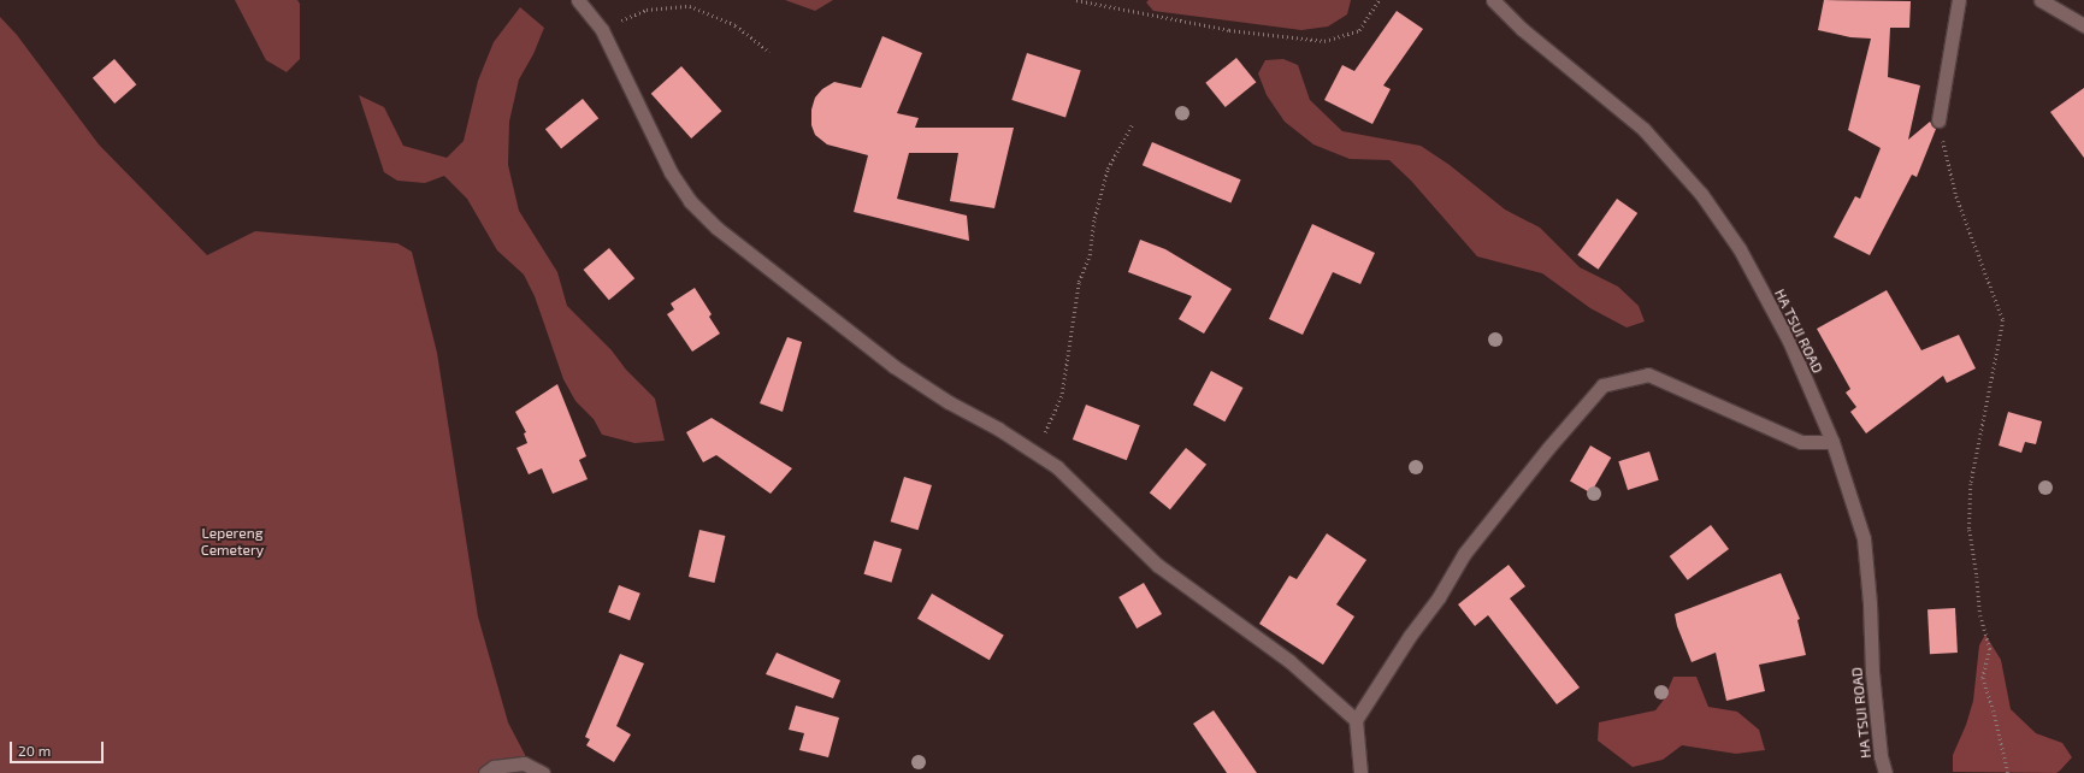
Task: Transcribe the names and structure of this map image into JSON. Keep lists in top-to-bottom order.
{
  "streets": {
    "street": ["HA TSUI ROAD"]
  },
  "parks": ["Lepereng Cemetery"],
  "scale_bar": "20 m"
}
